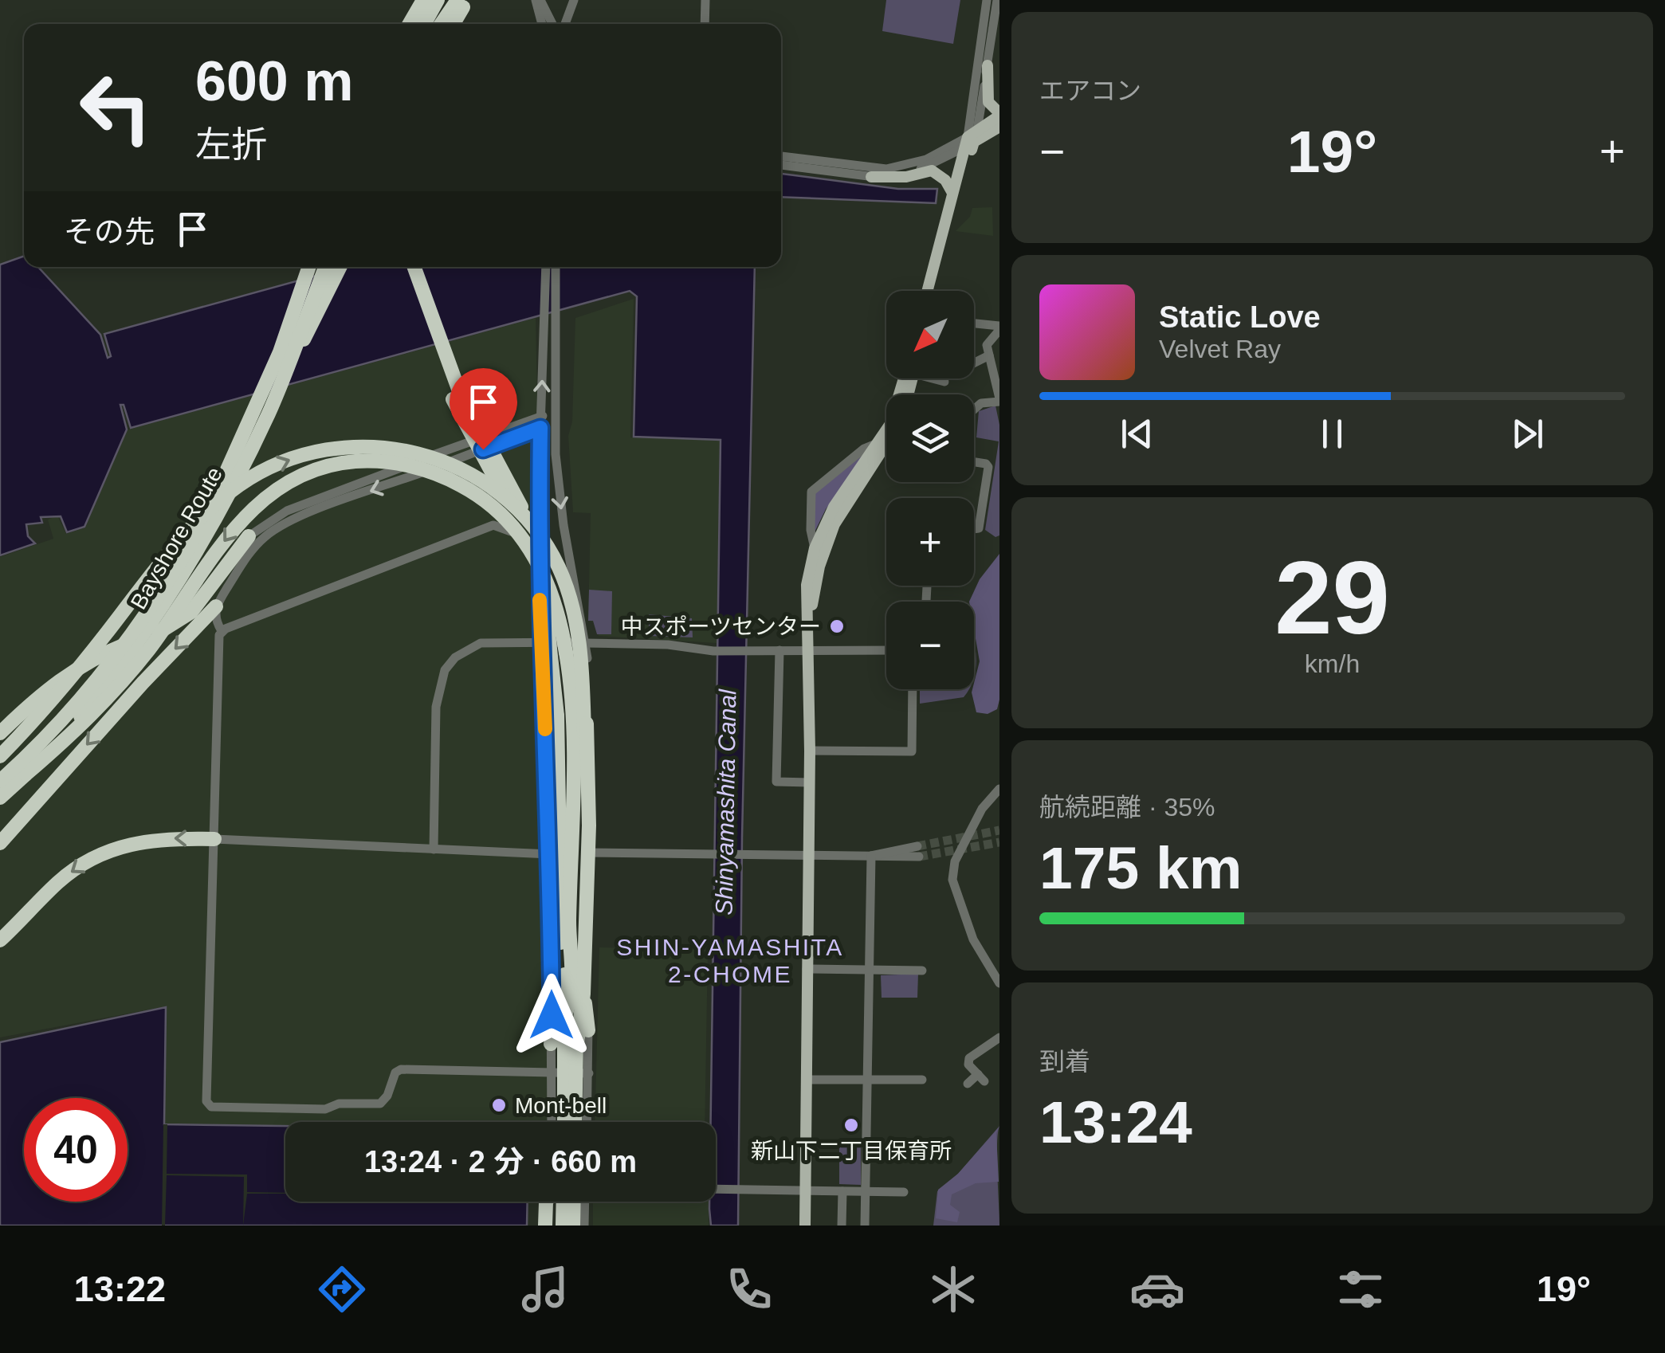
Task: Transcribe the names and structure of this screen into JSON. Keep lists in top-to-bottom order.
{
  "streets": {
    "highway": ["Bayshore Route"]
  },
  "districts": ["SHIN-YAMASHITA 2-CHOME"],
  "water": ["Shinyamashita Canal"],
  "places": ["中スポーツセンター", "Mont-bell", "新山下二丁目保育所"],
  "north": "bottom left",
  "page": {
    "tile": [
      "エアコン",
      ["29", "km/h"],
      ["航続距離 · 35%", "175 km"],
      ["到着", "13:24"]
    ],
    "turn": ["600 m", "左折"],
    "heat": ["−", "19°", "+"],
    "then": "その先",
    "song": ["Static Love", "Velvet Ray"],
    "map_buttons": ["+", "−"],
    "limit": "40",
    "trip": "13:24 · 2 分 · 660 m",
    "tabs": ["13:22", "19°"]
  }
}
